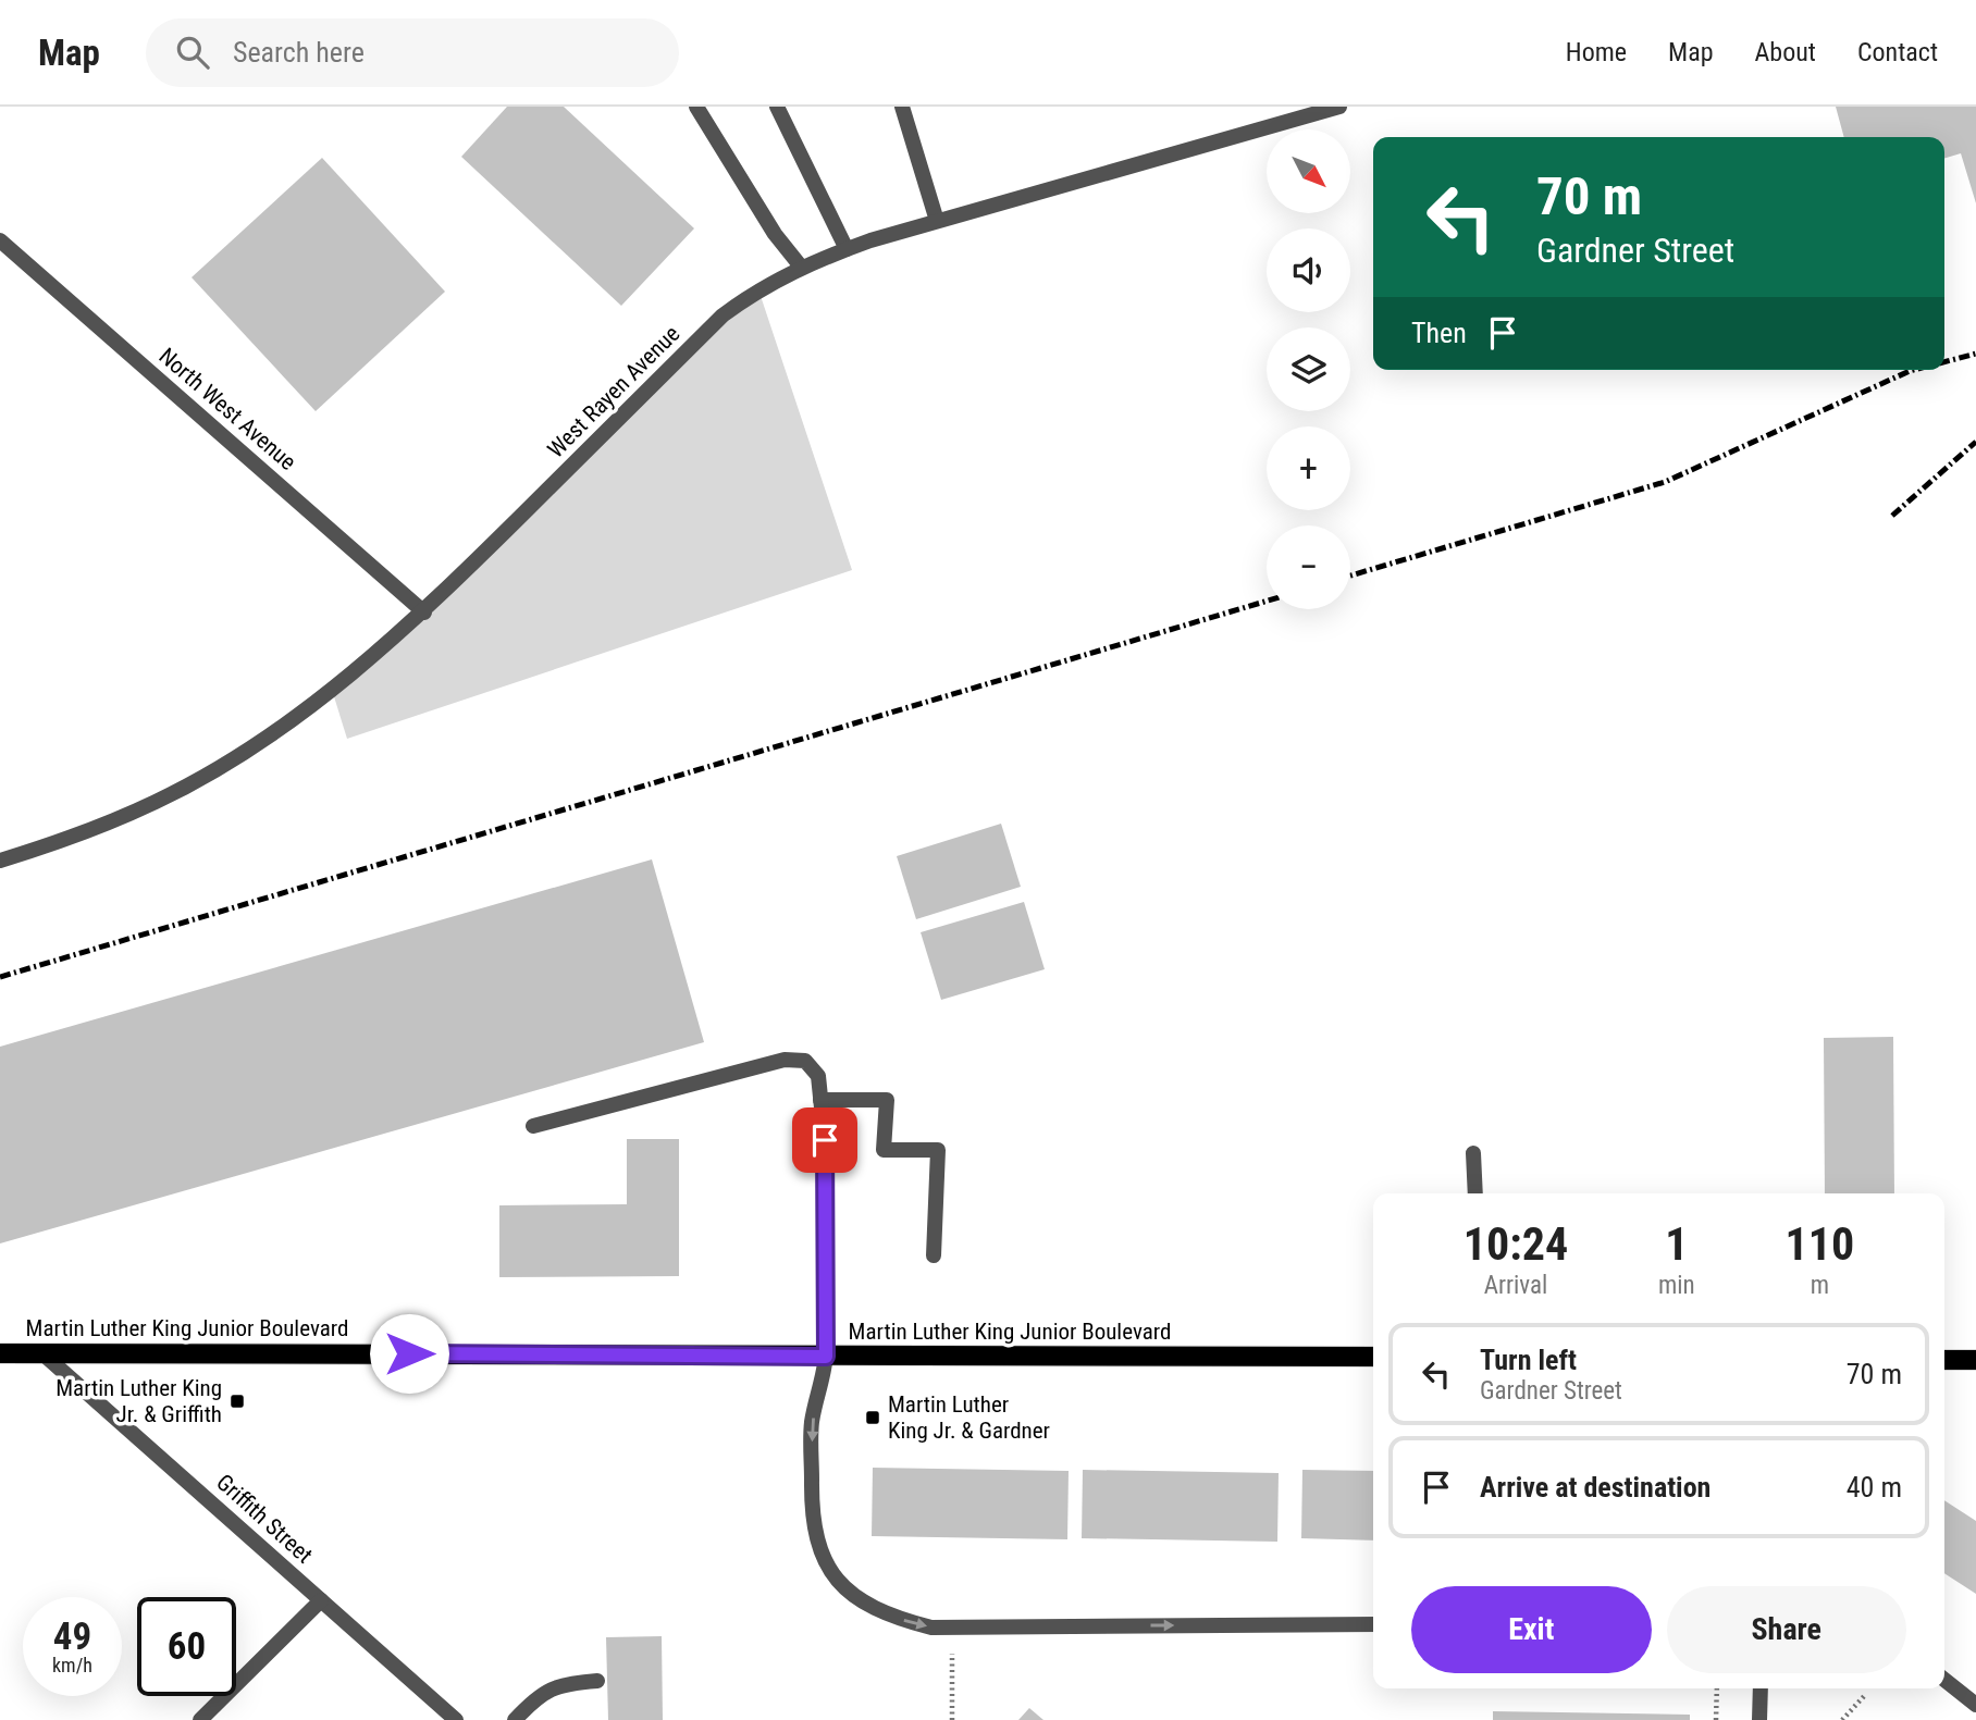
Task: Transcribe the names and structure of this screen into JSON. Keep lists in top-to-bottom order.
{
  "streets": {
    "main road": ["Martin Luther King Junior Boulevard"],
    "street": ["West Rayen Avenue", "North West Avenue", "Griffith Street"]
  },
  "crossings": [
    ["West Rayen Avenue", "North West Avenue"],
    ["Martin Luther King Junior Boulevard", "Griffith Street"]
  ],
  "places": {
    "transit": ["Martin Luther King Jr. & Griffith", "Martin Luther King Jr. & Gardner"]
  },
  "north": "bottom right",
  "page": {
    "header": "Map",
    "search": "Search here",
    "nav": [
      "Home",
      "Map",
      "About",
      "Contact"
    ],
    "map_buttons": ["+", "−"],
    "turn": ["70 m", "Gardner Street"],
    "then": "Then",
    "eta": [
      "10:24",
      "Arrival",
      "1",
      "min",
      "110",
      "m"
    ],
    "list": [
      {
        "name": "Turn left",
        "note": "Gardner Street",
        "value": "70 m"
      },
      {
        "name": "Arrive at destination",
        "value": "40 m"
      }
    ],
    "buttons": ["Exit", "Share"],
    "speed": "49 km/h",
    "limit": "60"
  }
}
